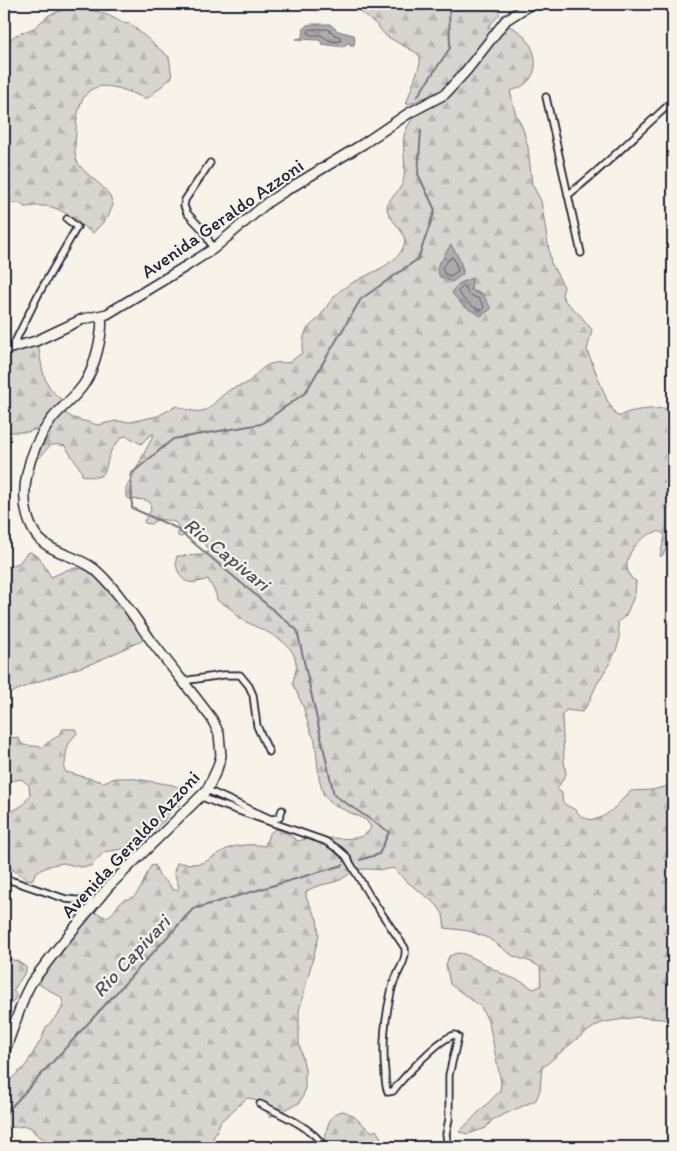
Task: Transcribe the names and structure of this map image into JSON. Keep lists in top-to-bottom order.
{
  "streets": {
    "street": ["Avenida Geraldo Azzoni"]
  },
  "water": ["Rio Capivari"]
}
